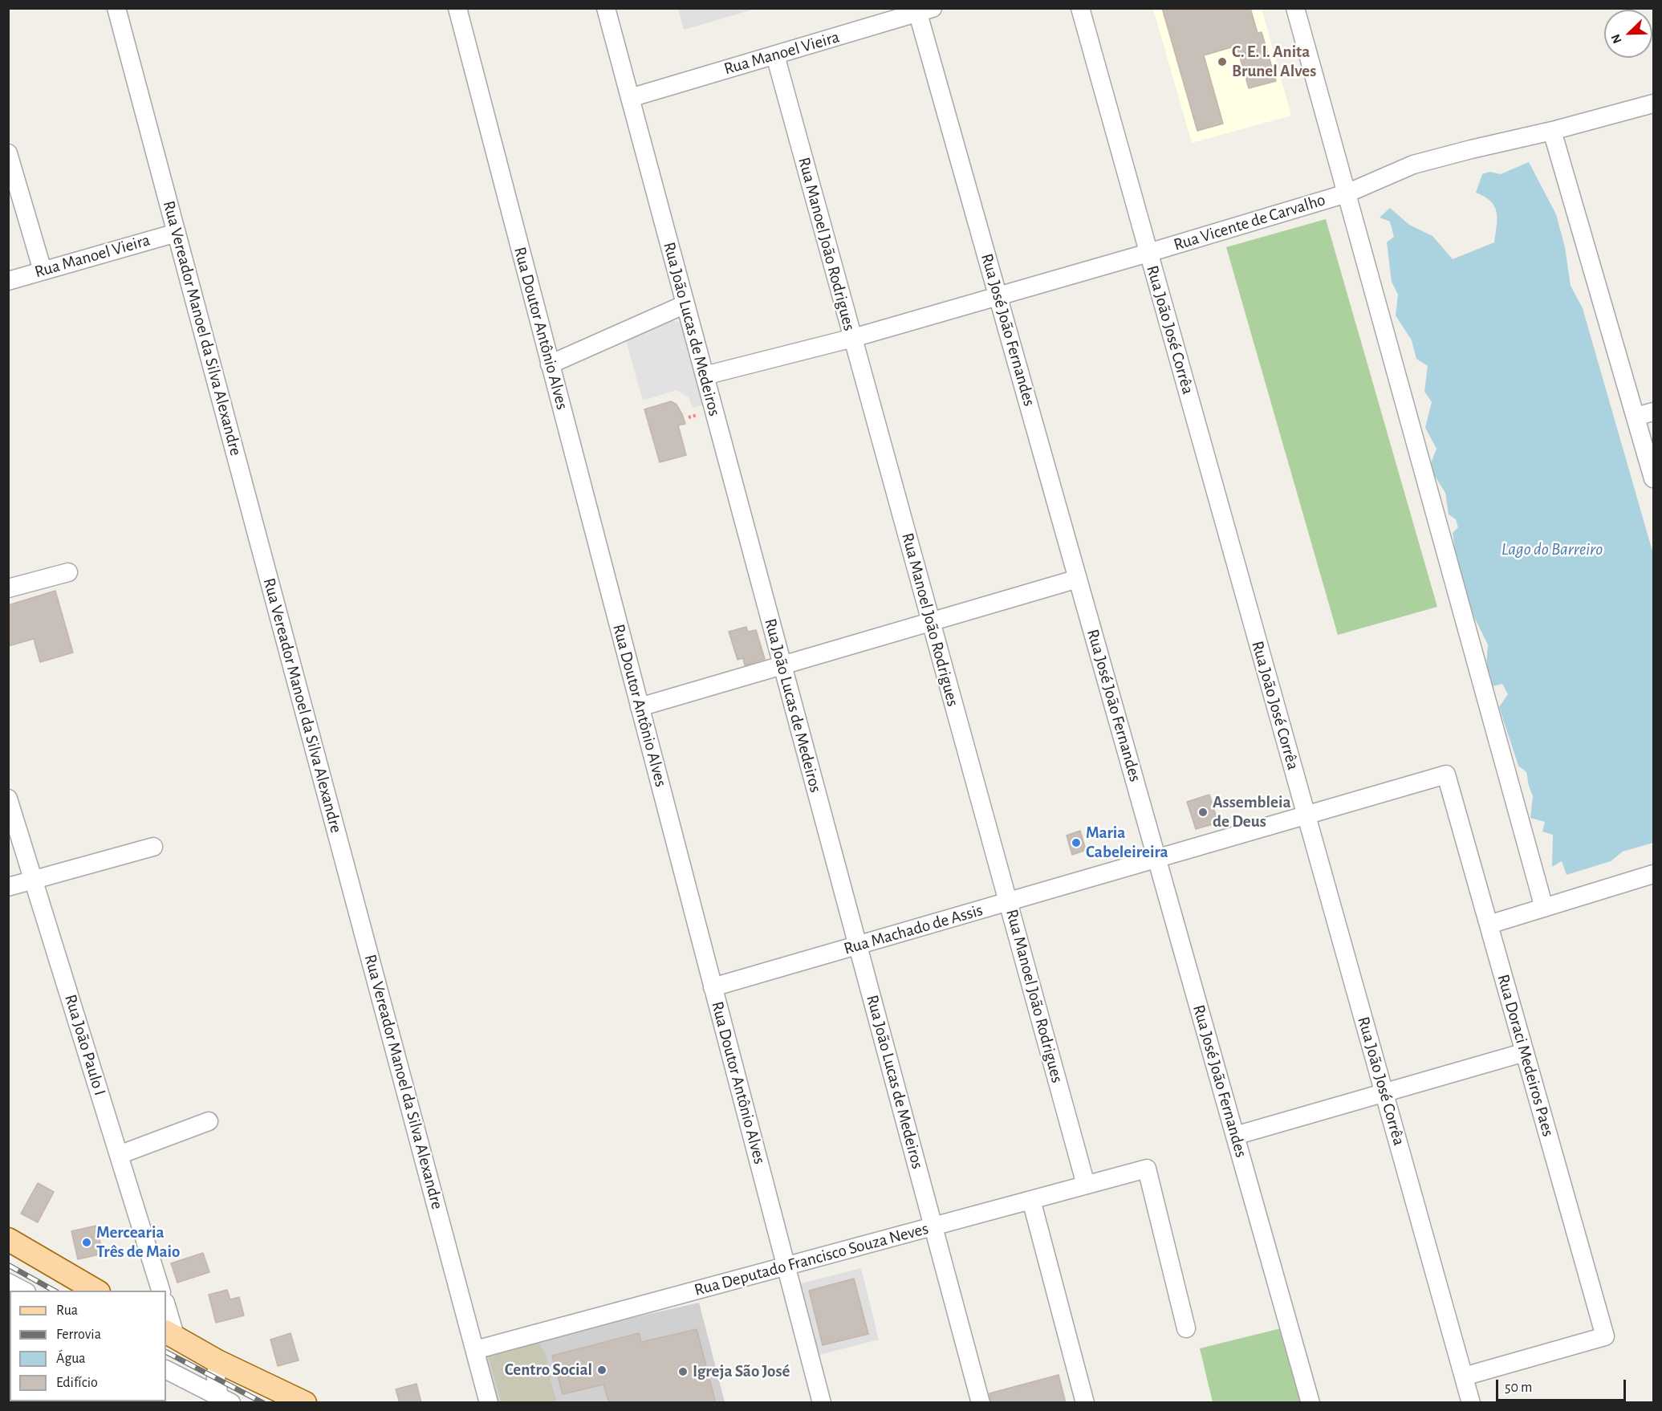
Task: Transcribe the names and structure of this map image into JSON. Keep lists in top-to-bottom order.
{
  "streets": {
    "street": [
      "Rua Manoel Vieira",
      "Rua Vicente de Carvalho",
      "Rua Manoel João Rodrigues",
      "Rua Vereador Manoel da Silva Alexandre",
      "Rua Doutor Antônio Alves",
      "Rua João Lucas de Medeiros",
      "Rua José João Fernandes",
      "Rua João José Corrêa",
      "Rua Machado de Assis",
      "Rua João Paulo I",
      "Rua Doraci Medeiros Paes",
      "Rua Deputado Francisco Souza Neves"
    ]
  },
  "crossings": [
    ["Rua Manoel Vieira", "Rua Manoel João Rodrigues"],
    ["Rua Manoel Vieira", "Rua Vereador Manoel da Silva Alexandre"],
    ["Rua Manoel Vieira", "Rua João Lucas de Medeiros"],
    ["Rua Manoel Vieira", "Rua José João Fernandes"],
    ["Rua Vicente de Carvalho", "Rua Manoel João Rodrigues"],
    ["Rua Vicente de Carvalho", "Rua João Lucas de Medeiros"],
    ["Rua Vicente de Carvalho", "Rua José João Fernandes"],
    ["Rua Vicente de Carvalho", "Rua João José Corrêa"],
    ["Rua Manoel João Rodrigues", "Rua Machado de Assis"],
    ["Rua Manoel João Rodrigues", "Rua Deputado Francisco Souza Neves"],
    ["Rua Vereador Manoel da Silva Alexandre", "Rua Deputado Francisco Souza Neves"],
    ["Rua Doutor Antônio Alves", "Rua Machado de Assis"],
    ["Rua Doutor Antônio Alves", "Rua Deputado Francisco Souza Neves"],
    ["Rua João Lucas de Medeiros", "Rua Machado de Assis"],
    ["Rua João Lucas de Medeiros", "Rua Deputado Francisco Souza Neves"],
    ["Rua José João Fernandes", "Rua Machado de Assis"],
    ["Rua João José Corrêa", "Rua Machado de Assis"],
    ["Rua João José Corrêa", "Rua Doraci Medeiros Paes"],
    ["Rua Machado de Assis", "Rua Doraci Medeiros Paes"]
  ],
  "water": ["Lago do Barreiro"],
  "places": [
    "C. E. I. Anita Brunel Alves",
    "Assembleia de Deus",
    "Maria Cabeleireira",
    "Mercearia Três de Maio",
    "Centro Social",
    "Igreja São José"
  ],
  "legend": [
    "Rua",
    "Ferrovia",
    "Água",
    "Edifício"
  ],
  "scale_bar": "50 m",
  "north": "bottom left"
}
